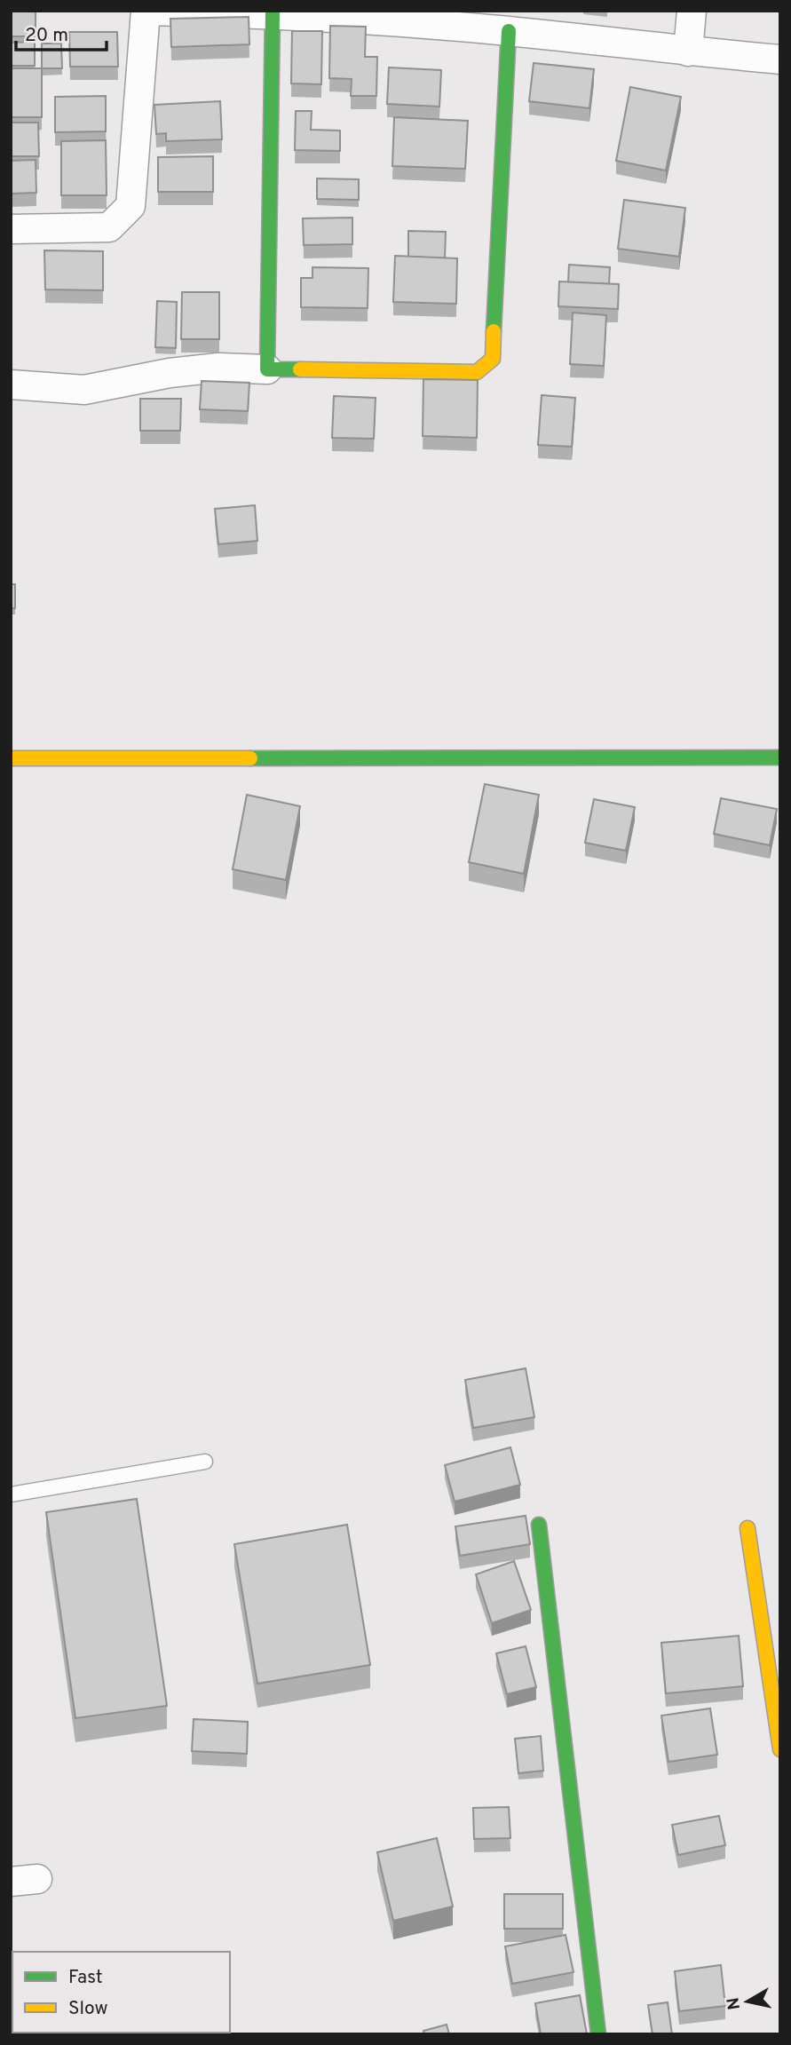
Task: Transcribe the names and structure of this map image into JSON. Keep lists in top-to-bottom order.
{
  "legend": ["Fast", "Slow"],
  "scale_bar": "20 m",
  "north": "left"
}
